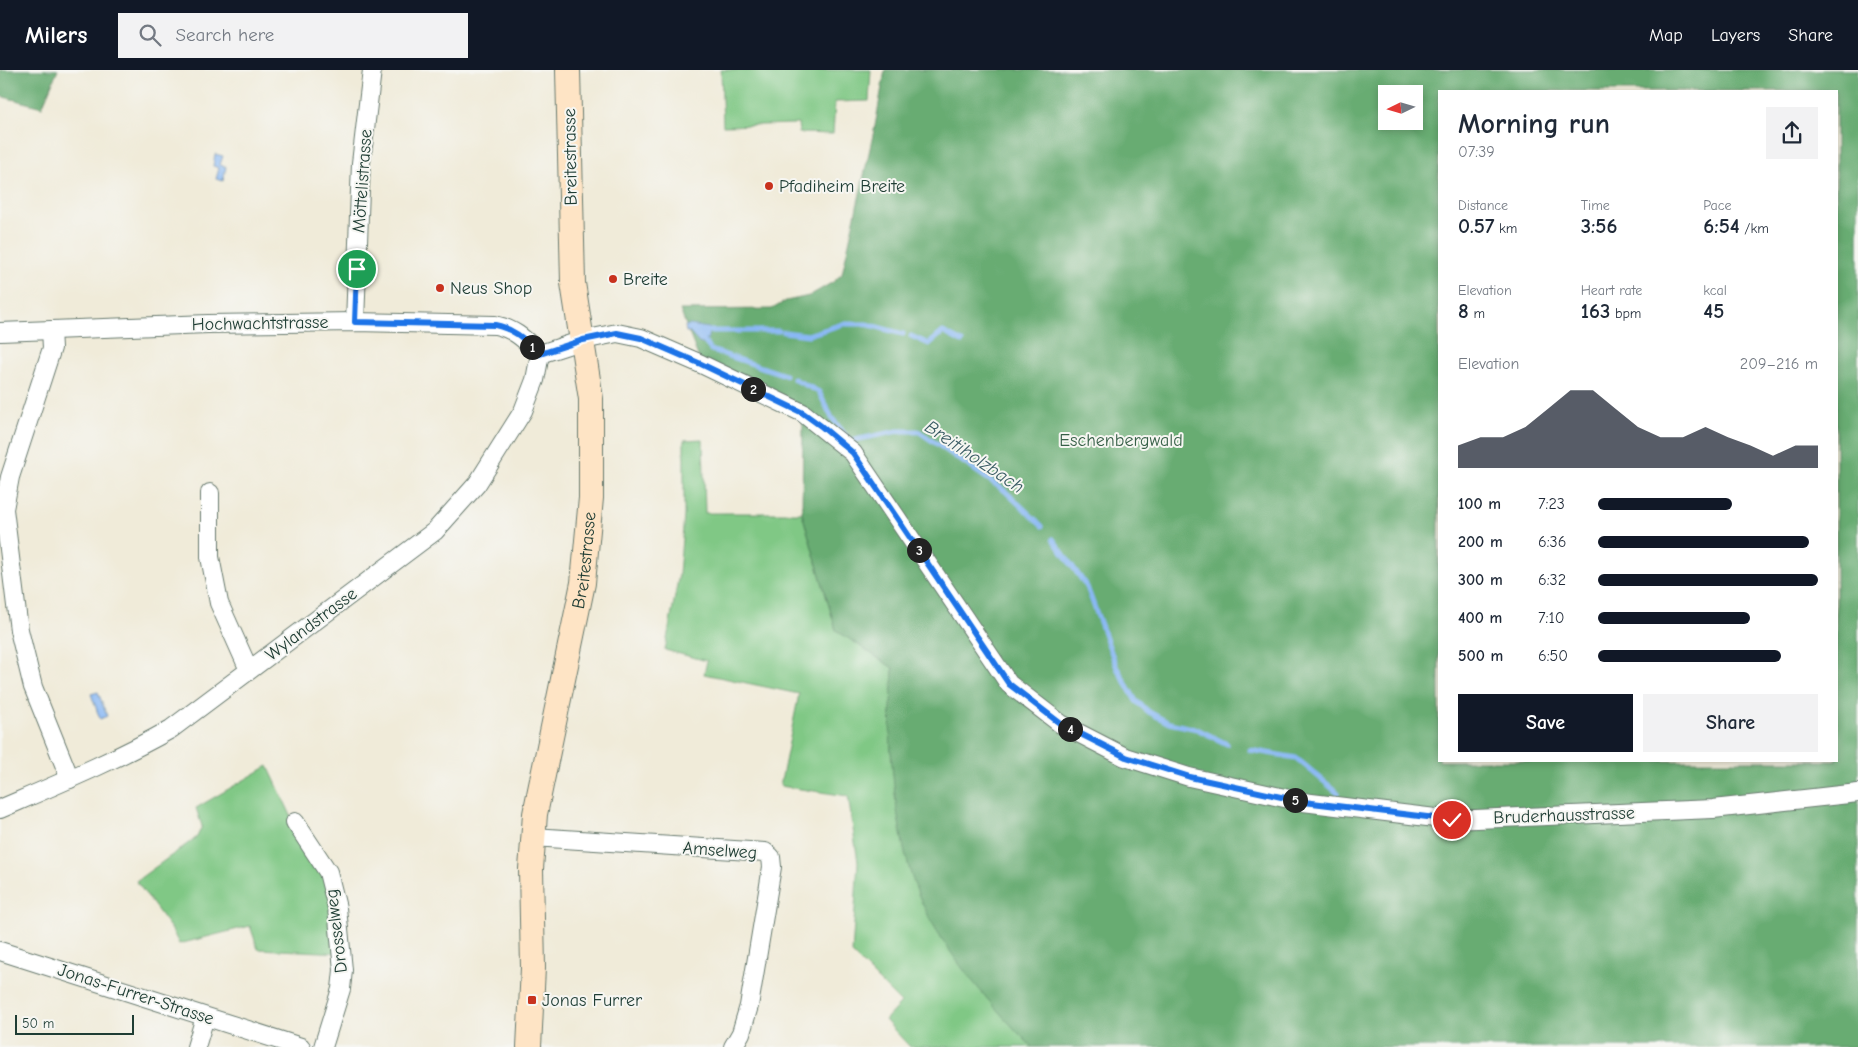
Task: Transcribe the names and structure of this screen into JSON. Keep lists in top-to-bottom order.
{
  "streets": {
    "main road": ["Breitestrasse"],
    "street": [
      "Möttelistrasse",
      "Hochwachtstrasse",
      "Wylandstrasse",
      "Bruderhausstrasse",
      "Amselweg",
      "Drosselweg",
      "Jonas-Furrer-Strasse"
    ]
  },
  "crossings": [
    ["Breitestrasse", "Bruderhausstrasse"],
    ["Breitestrasse", "Amselweg"],
    ["Möttelistrasse", "Hochwachtstrasse"],
    ["Hochwachtstrasse", "Wylandstrasse"],
    ["Hochwachtstrasse", "Bruderhausstrasse"],
    ["Wylandstrasse", "Bruderhausstrasse"]
  ],
  "water": ["Breitiholzbach"],
  "parks": ["Eschenbergwald"],
  "places": {
    "other": ["Pfadiheim Breite", "Breite", "Neus Shop"],
    "transit": ["Jonas Furrer"]
  },
  "scale_bar": "50 m",
  "north": "left",
  "page": {
    "header": "Milers",
    "search": "Search here",
    "nav": ["Map", "Layers", "Share"],
    "heading": ["Morning run", "07:39"],
    "stats": [
      ["Distance", "0.57 km"],
      ["Time", "3:56"],
      ["Pace", "6:54 /km"],
      ["Elevation", "8 m"],
      ["Heart rate", "163 bpm"],
      ["kcal", "45"]
    ],
    "pins": [
      "1",
      "2",
      "3",
      "4",
      "5"
    ],
    "chart": ["Elevation", "209–216 m"],
    "list": [
      {
        "name": "100 m",
        "note": "7:23"
      },
      {
        "name": "200 m",
        "note": "6:36"
      },
      {
        "name": "300 m",
        "note": "6:32"
      },
      {
        "name": "400 m",
        "note": "7:10"
      },
      {
        "name": "500 m",
        "note": "6:50"
      }
    ],
    "buttons": ["Save", "Share"],
    "scale": "50 m"
  }
}
